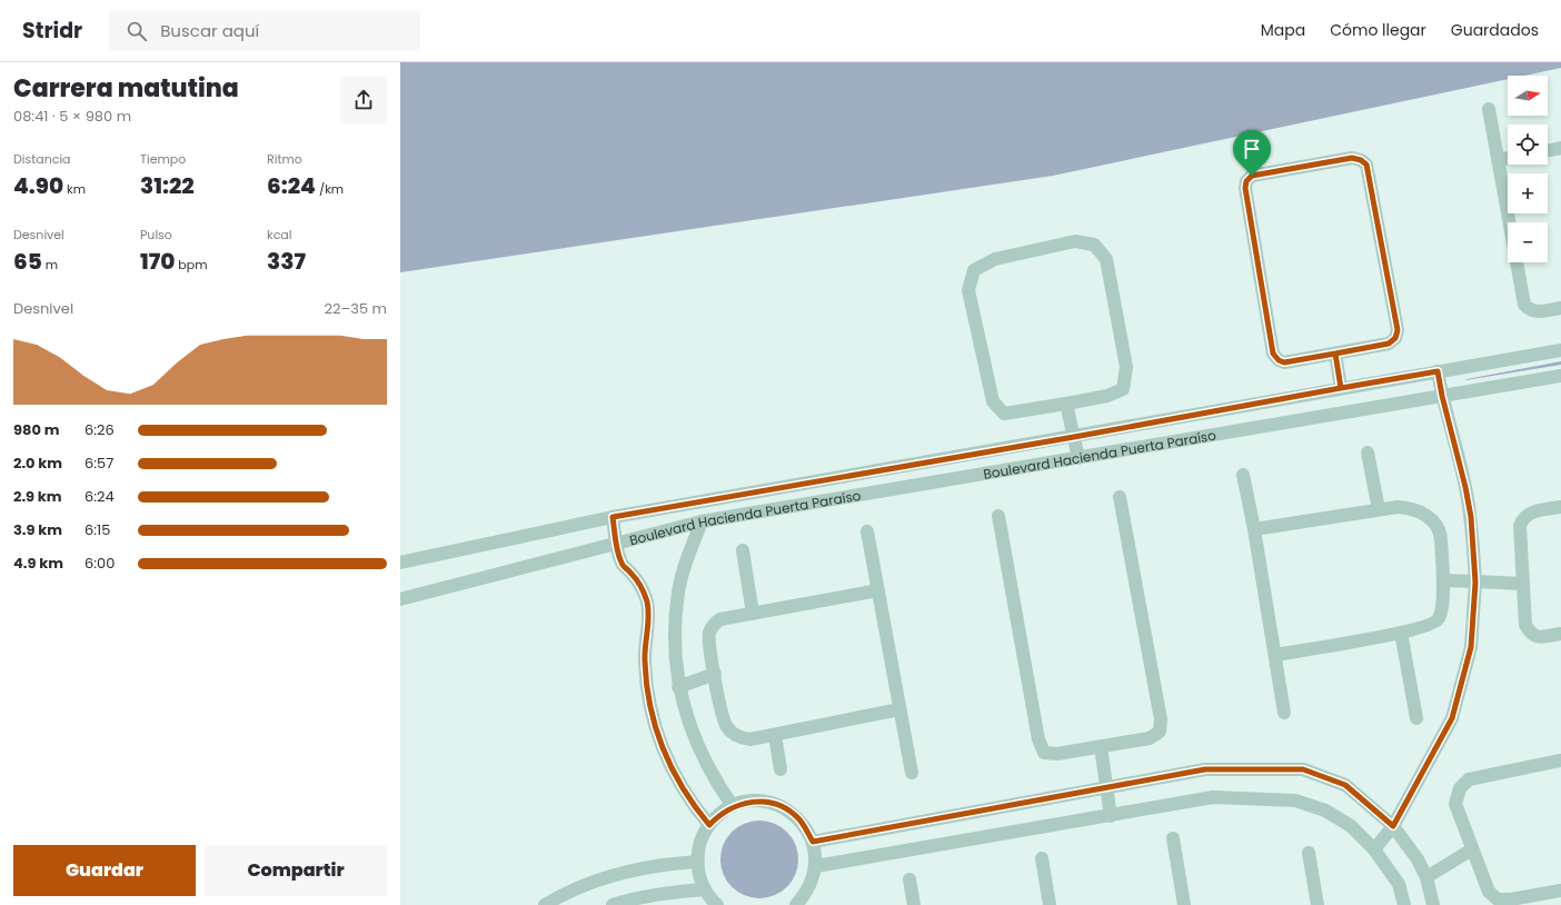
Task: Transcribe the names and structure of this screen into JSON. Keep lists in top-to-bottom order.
{
  "streets": {
    "street": ["Boulevard Hacienda Puerta Paraíso"]
  },
  "north": "right",
  "page": {
    "header": "Stridr",
    "search": "Buscar aquí",
    "nav": ["Mapa", "Cómo llegar", "Guardados"],
    "heading": ["Carrera matutina", "08:41 · 5 × 980 m"],
    "map_buttons": ["+", "−"],
    "stats": [
      ["Distancia", "4.90 km"],
      ["Tiempo", "31:22"],
      ["Ritmo", "6:24 /km"],
      ["Desnivel", "65 m"],
      ["Pulso", "170 bpm"],
      ["kcal", "337"]
    ],
    "chart": ["Desnivel", "22–35 m"],
    "list": [
      {
        "name": "980 m",
        "note": "6:26"
      },
      {
        "name": "2.0 km",
        "note": "6:57"
      },
      {
        "name": "2.9 km",
        "note": "6:24"
      },
      {
        "name": "3.9 km",
        "note": "6:15"
      },
      {
        "name": "4.9 km",
        "note": "6:00"
      }
    ],
    "buttons": ["Guardar", "Compartir"]
  }
}
